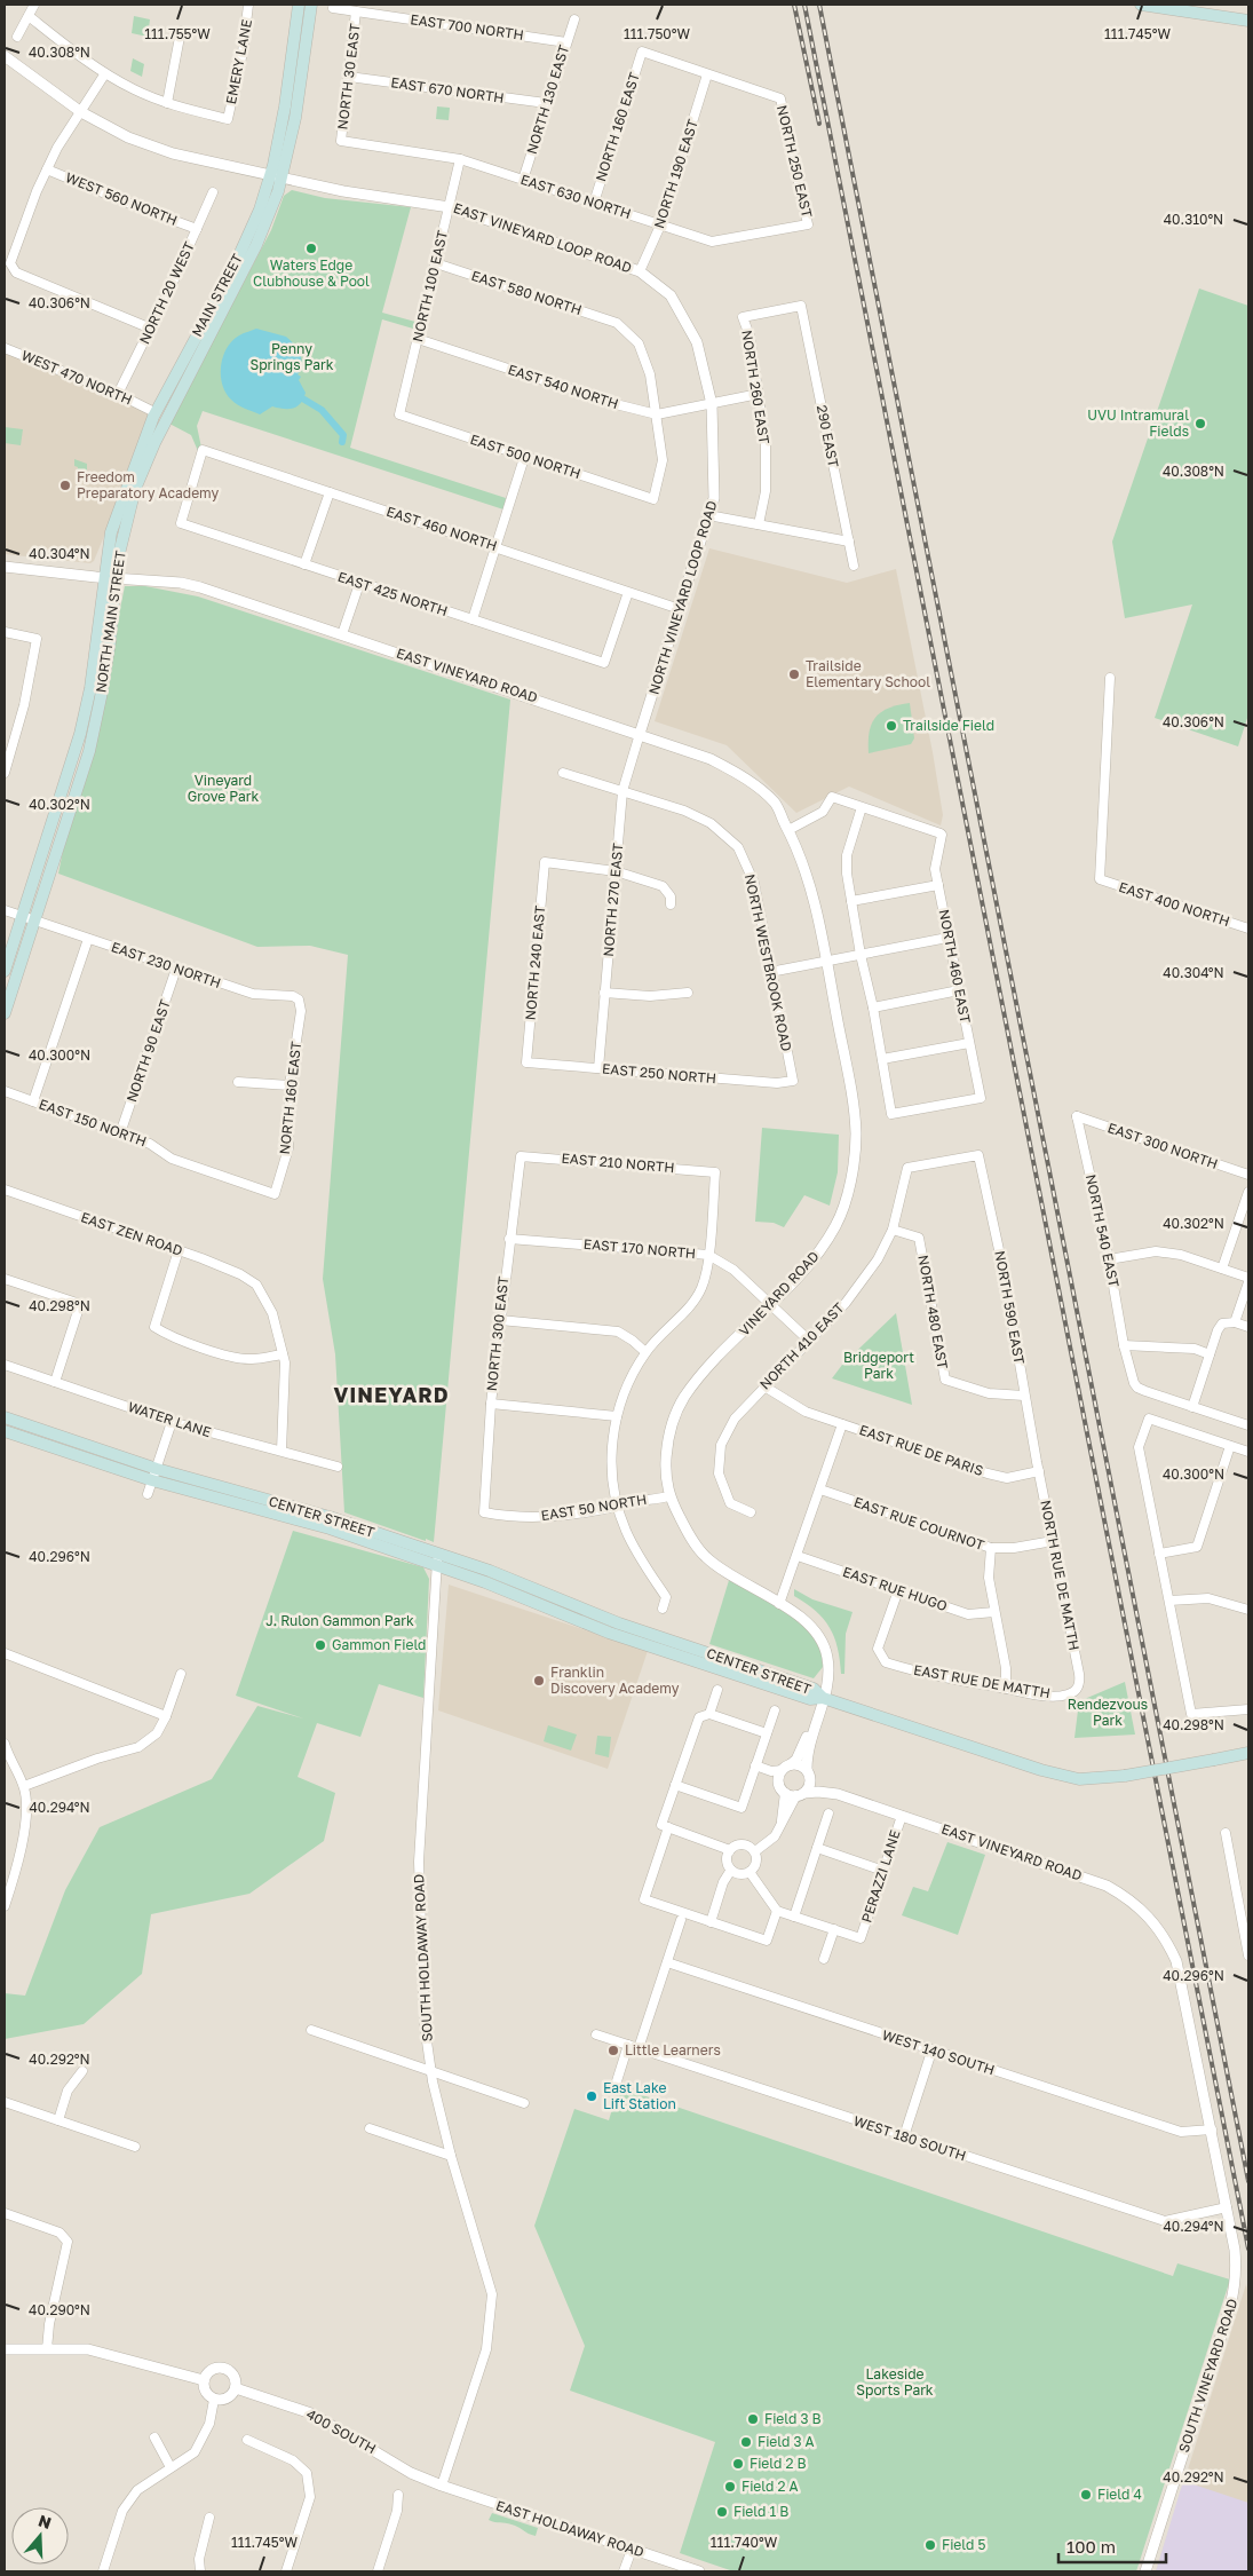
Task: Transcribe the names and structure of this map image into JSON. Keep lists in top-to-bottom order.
{
  "streets": {
    "main road": ["MAIN STREET", "NORTH MAIN STREET", "CENTER STREET"],
    "street": [
      "EAST 700 NORTH",
      "EMERY LANE",
      "NORTH 30 EAST",
      "EAST 670 NORTH",
      "NORTH 130 EAST",
      "NORTH 160 EAST",
      "NORTH 250 EAST",
      "NORTH 190 EAST",
      "EAST 630 NORTH",
      "WEST 560 NORTH",
      "EAST VINEYARD LOOP ROAD",
      "NORTH 100 EAST",
      "NORTH 20 WEST",
      "EAST 580 NORTH",
      "WEST 470 NORTH",
      "EAST 540 NORTH",
      "NORTH 260 EAST",
      "290 EAST",
      "EAST 500 NORTH",
      "EAST 460 NORTH",
      "EAST 425 NORTH",
      "NORTH VINEYARD LOOP ROAD",
      "EAST VINEYARD ROAD",
      "NORTH 270 EAST",
      "EAST 400 NORTH",
      "NORTH 240 EAST",
      "NORTH WESTBROOK ROAD",
      "EAST 230 NORTH",
      "NORTH 460 EAST",
      "NORTH 90 EAST",
      "EAST 250 NORTH",
      "EAST 150 NORTH",
      "EAST 300 NORTH",
      "EAST 210 NORTH",
      "NORTH 540 EAST",
      "EAST ZEN ROAD",
      "EAST 170 NORTH",
      "VINEYARD ROAD",
      "NORTH 590 EAST",
      "NORTH 480 EAST",
      "NORTH 300 EAST",
      "NORTH 410 EAST",
      "WATER LANE",
      "EAST RUE DE PARIS",
      "EAST 50 NORTH",
      "EAST RUE COURNOT",
      "NORTH RUE DE MATTH",
      "EAST RUE HUGO",
      "EAST RUE DE MATTH",
      "PERAZZI LANE",
      "SOUTH HOLDAWAY ROAD",
      "WEST 140 SOUTH",
      "WEST 180 SOUTH",
      "SOUTH VINEYARD ROAD",
      "400 SOUTH",
      "EAST HOLDAWAY ROAD"
    ]
  },
  "crossings": [
    ["EAST 700 NORTH", "NORTH 30 EAST"],
    ["EAST 700 NORTH", "NORTH 130 EAST"],
    ["NORTH 30 EAST", "EAST 670 NORTH"],
    ["NORTH 30 EAST", "EAST 630 NORTH"],
    ["EAST 670 NORTH", "NORTH 130 EAST"],
    ["NORTH 130 EAST", "EAST 630 NORTH"],
    ["NORTH 160 EAST", "NORTH 250 EAST"],
    ["NORTH 160 EAST", "NORTH 190 EAST"],
    ["NORTH 160 EAST", "EAST 630 NORTH"],
    ["NORTH 160 EAST", "EAST 230 NORTH"],
    ["NORTH 160 EAST", "EAST 150 NORTH"],
    ["NORTH 250 EAST", "NORTH 190 EAST"],
    ["NORTH 250 EAST", "EAST 630 NORTH"],
    ["NORTH 190 EAST", "EAST 630 NORTH"],
    ["NORTH 190 EAST", "EAST VINEYARD LOOP ROAD"],
    ["EAST 630 NORTH", "NORTH 100 EAST"],
    ["WEST 560 NORTH", "NORTH 20 WEST"],
    ["EAST VINEYARD LOOP ROAD", "NORTH 100 EAST"],
    ["EAST VINEYARD LOOP ROAD", "MAIN STREET"],
    ["EAST VINEYARD LOOP ROAD", "NORTH VINEYARD LOOP ROAD"],
    ["NORTH 100 EAST", "EAST 580 NORTH"],
    ["NORTH 100 EAST", "EAST 540 NORTH"],
    ["NORTH 100 EAST", "EAST 500 NORTH"],
    ["NORTH 20 WEST", "WEST 470 NORTH"],
    ["EAST 580 NORTH", "EAST 540 NORTH"],
    ["EAST 580 NORTH", "EAST 500 NORTH"],
    ["MAIN STREET", "NORTH MAIN STREET"],
    ["MAIN STREET", "EAST VINEYARD ROAD"],
    ["EAST 540 NORTH", "NORTH 260 EAST"],
    ["EAST 540 NORTH", "EAST 500 NORTH"],
    ["EAST 540 NORTH", "NORTH VINEYARD LOOP ROAD"],
    ["NORTH 260 EAST", "290 EAST"],
    ["EAST 460 NORTH", "EAST 425 NORTH"],
    ["EAST 460 NORTH", "NORTH VINEYARD LOOP ROAD"],
    ["NORTH VINEYARD LOOP ROAD", "EAST VINEYARD ROAD"],
    ["NORTH VINEYARD LOOP ROAD", "NORTH 270 EAST"],
    ["NORTH MAIN STREET", "EAST VINEYARD ROAD"],
    ["NORTH MAIN STREET", "EAST 230 NORTH"],
    ["EAST VINEYARD ROAD", "NORTH 270 EAST"],
    ["EAST VINEYARD ROAD", "VINEYARD ROAD"],
    ["EAST VINEYARD ROAD", "PERAZZI LANE"],
    ["EAST VINEYARD ROAD", "SOUTH VINEYARD ROAD"],
    ["NORTH 270 EAST", "NORTH 240 EAST"],
    ["NORTH 270 EAST", "NORTH WESTBROOK ROAD"],
    ["NORTH 270 EAST", "EAST 250 NORTH"],
    ["NORTH 240 EAST", "EAST 250 NORTH"],
    ["NORTH WESTBROOK ROAD", "EAST 250 NORTH"],
    ["EAST 230 NORTH", "NORTH 90 EAST"],
    ["NORTH 90 EAST", "EAST 150 NORTH"],
    ["EAST 300 NORTH", "NORTH 540 EAST"],
    ["EAST 210 NORTH", "EAST 170 NORTH"],
    ["EAST 210 NORTH", "NORTH 300 EAST"],
    ["EAST 170 NORTH", "VINEYARD ROAD"],
    ["EAST 170 NORTH", "NORTH 300 EAST"],
    ["EAST 170 NORTH", "NORTH 410 EAST"],
    ["VINEYARD ROAD", "EAST 50 NORTH"],
    ["VINEYARD ROAD", "CENTER STREET"],
    ["NORTH 590 EAST", "NORTH 480 EAST"],
    ["NORTH 590 EAST", "NORTH 410 EAST"],
    ["NORTH 590 EAST", "EAST RUE DE PARIS"],
    ["NORTH 590 EAST", "NORTH RUE DE MATTH"],
    ["NORTH 480 EAST", "NORTH 410 EAST"],
    ["NORTH 300 EAST", "EAST 50 NORTH"],
    ["NORTH 410 EAST", "EAST RUE DE PARIS"],
    ["EAST RUE DE PARIS", "NORTH RUE DE MATTH"],
    ["CENTER STREET", "SOUTH HOLDAWAY ROAD"],
    ["EAST RUE COURNOT", "NORTH RUE DE MATTH"],
    ["NORTH RUE DE MATTH", "EAST RUE DE MATTH"],
    ["EAST RUE HUGO", "EAST RUE DE MATTH"],
    ["SOUTH HOLDAWAY ROAD", "400 SOUTH"],
    ["SOUTH HOLDAWAY ROAD", "EAST HOLDAWAY ROAD"],
    ["WEST 140 SOUTH", "SOUTH VINEYARD ROAD"],
    ["WEST 180 SOUTH", "SOUTH VINEYARD ROAD"],
    ["400 SOUTH", "EAST HOLDAWAY ROAD"]
  ],
  "districts": ["VINEYARD"],
  "parks": [
    "Penny Springs Park",
    "Vineyard Grove Park",
    "Bridgeport Park",
    "J. Rulon Gammon Park",
    "Rendezvous Park",
    "Lakeside Sports Park"
  ],
  "places": [
    "Waters Edge Clubhouse & Pool",
    "UVU Intramural Fields",
    "Freedom Preparatory Academy",
    "Trailside Elementary School",
    "Trailside Field",
    "Gammon Field",
    "Franklin Discovery Academy",
    "Little Learners",
    "East Lake Lift Station",
    "Field 3 B",
    "Field 3 A",
    "Field 2 B",
    "Field 2 A",
    "Field 4",
    "Field 1 B",
    "Field 5"
  ],
  "scale_bar": "100 m",
  "north": "top",
  "coordinates": [
    "111.755°W",
    "111.750°W",
    "111.745°W",
    "40.308°N",
    "40.310°N",
    "40.306°N",
    "40.304°N",
    "40.302°N",
    "40.300°N",
    "40.298°N",
    "40.296°N",
    "40.294°N",
    "40.292°N",
    "40.290°N",
    "111.740°W"
  ]
}
